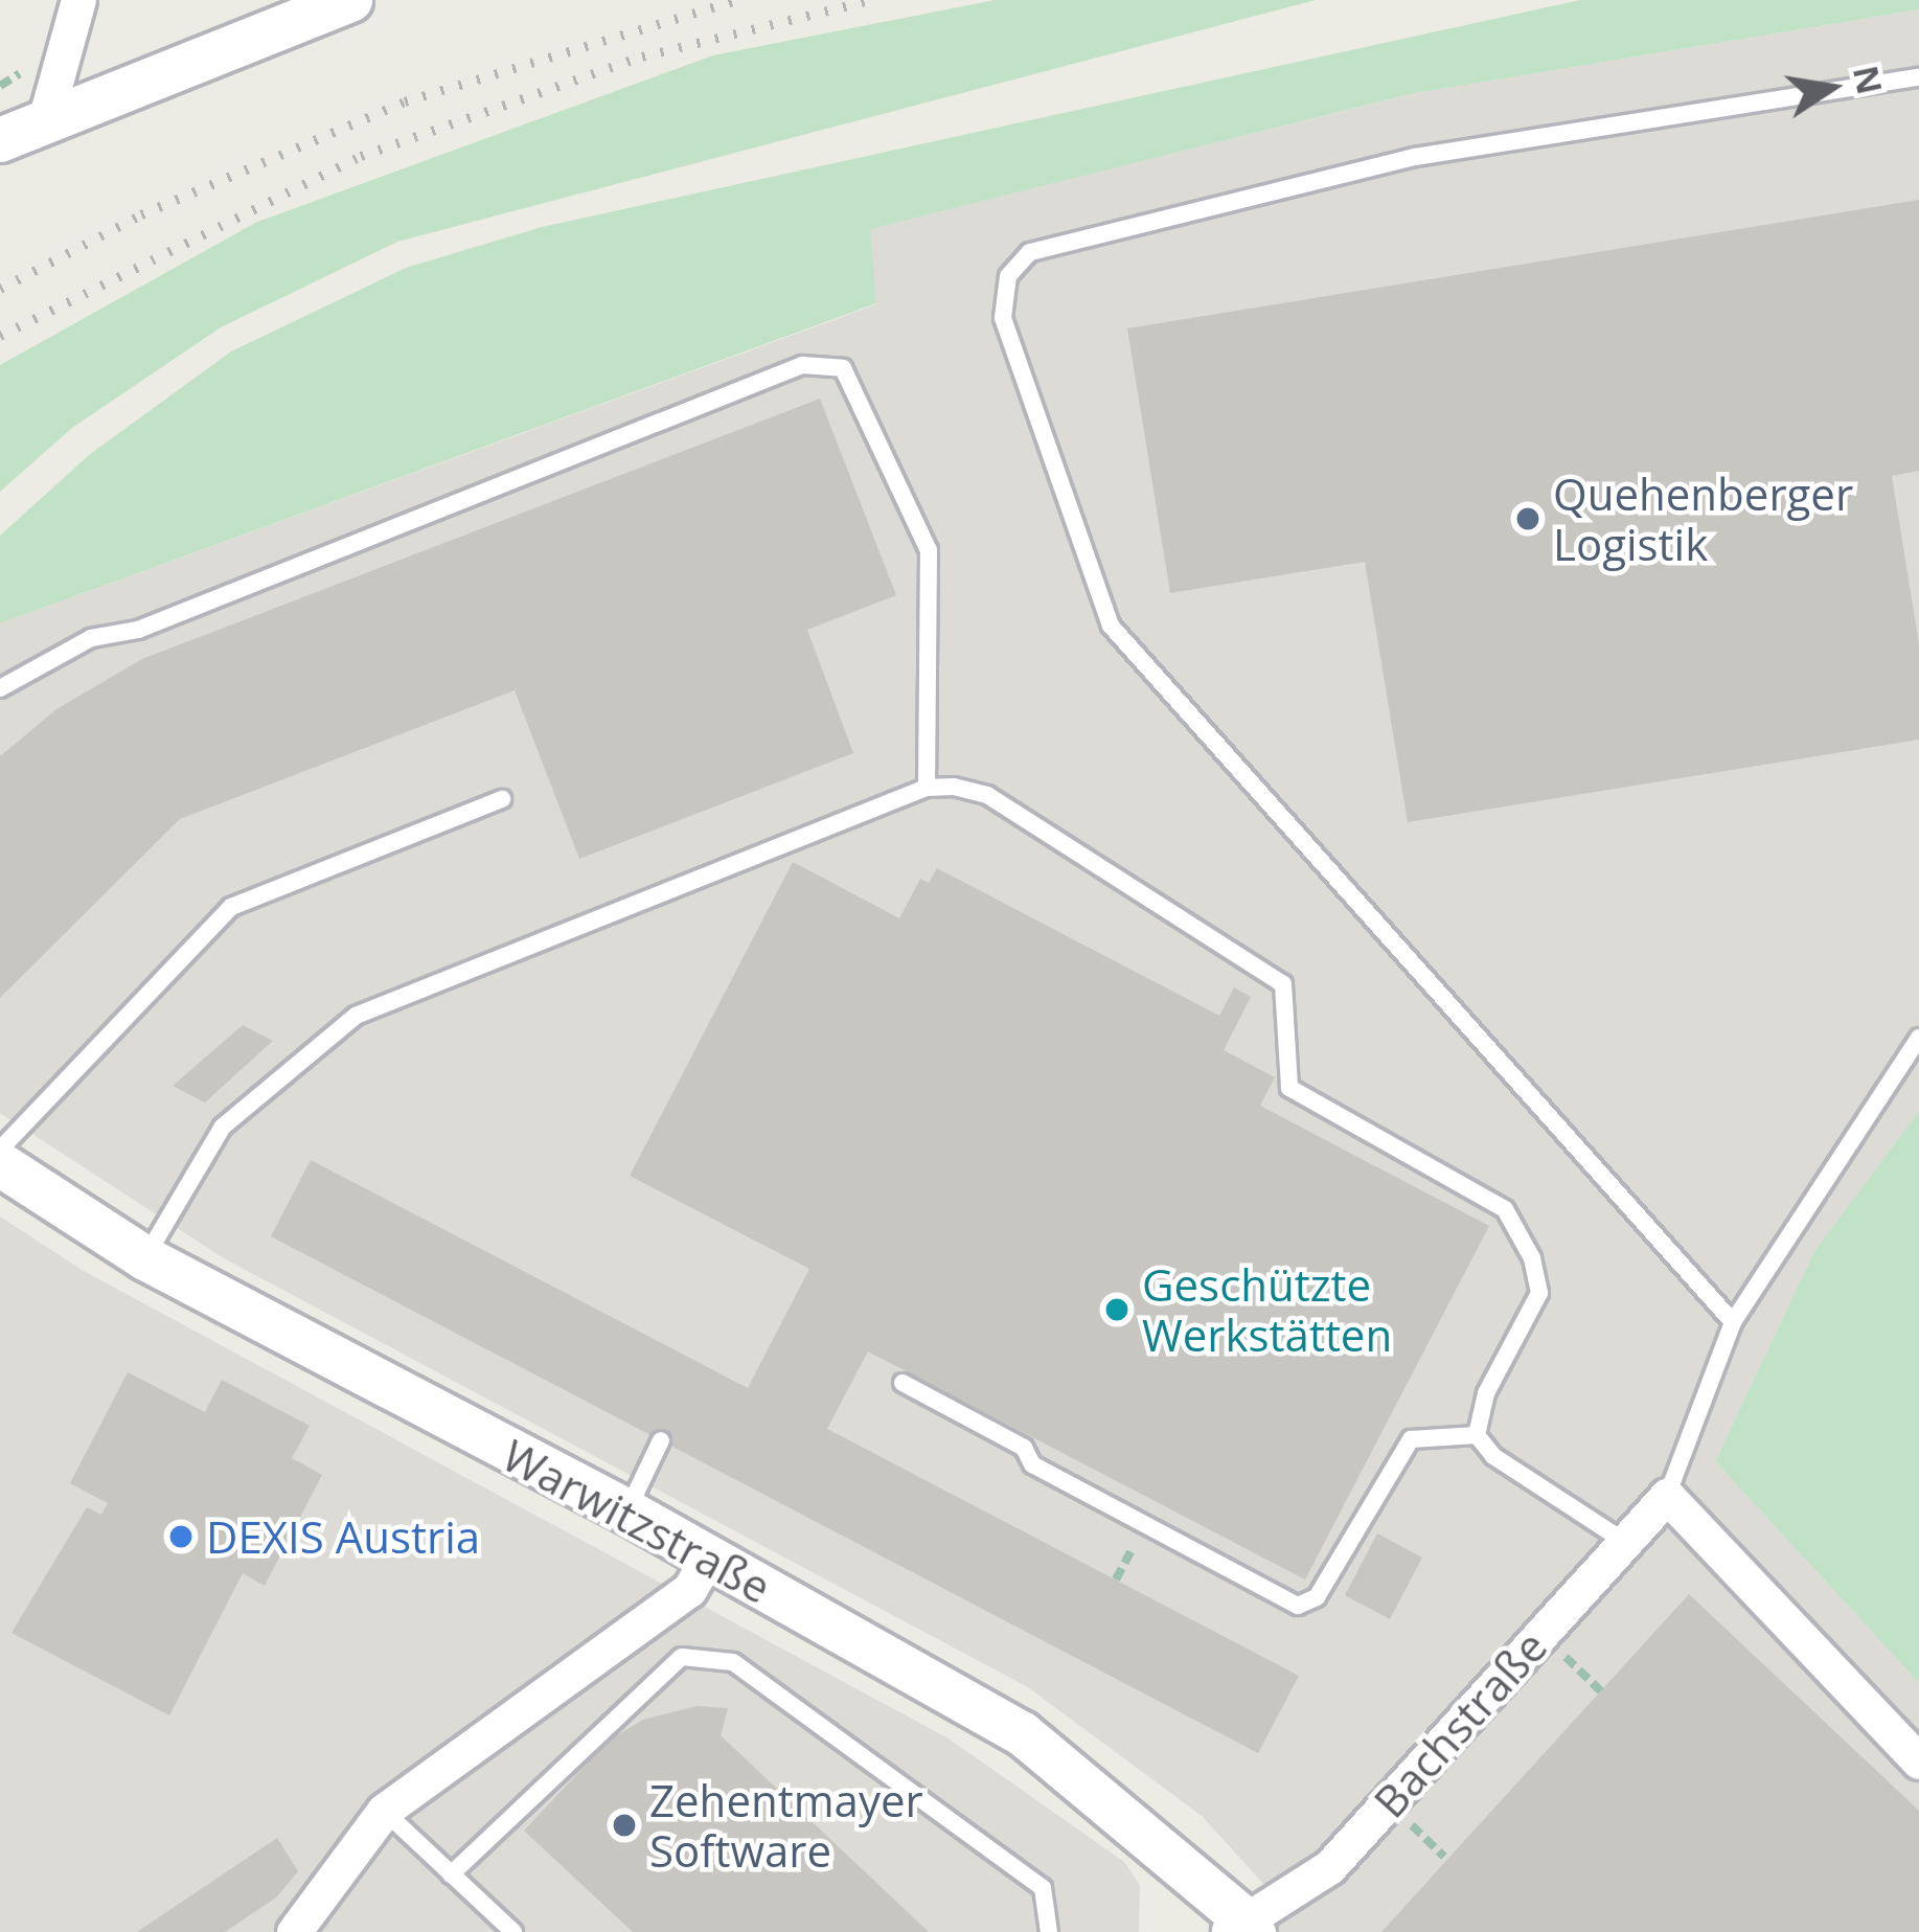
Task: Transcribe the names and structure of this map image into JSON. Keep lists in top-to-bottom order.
{
  "streets": {
    "street": ["Warwitzstraße", "Bachstraße"]
  },
  "crossings": [
    ["Warwitzstraße", "Bachstraße"]
  ],
  "places": [
    "Quehenberger Logistik",
    "Geschützte Werkstätten",
    "DEXIS Austria",
    "Zehentmayer Software"
  ],
  "north": "right"
}
